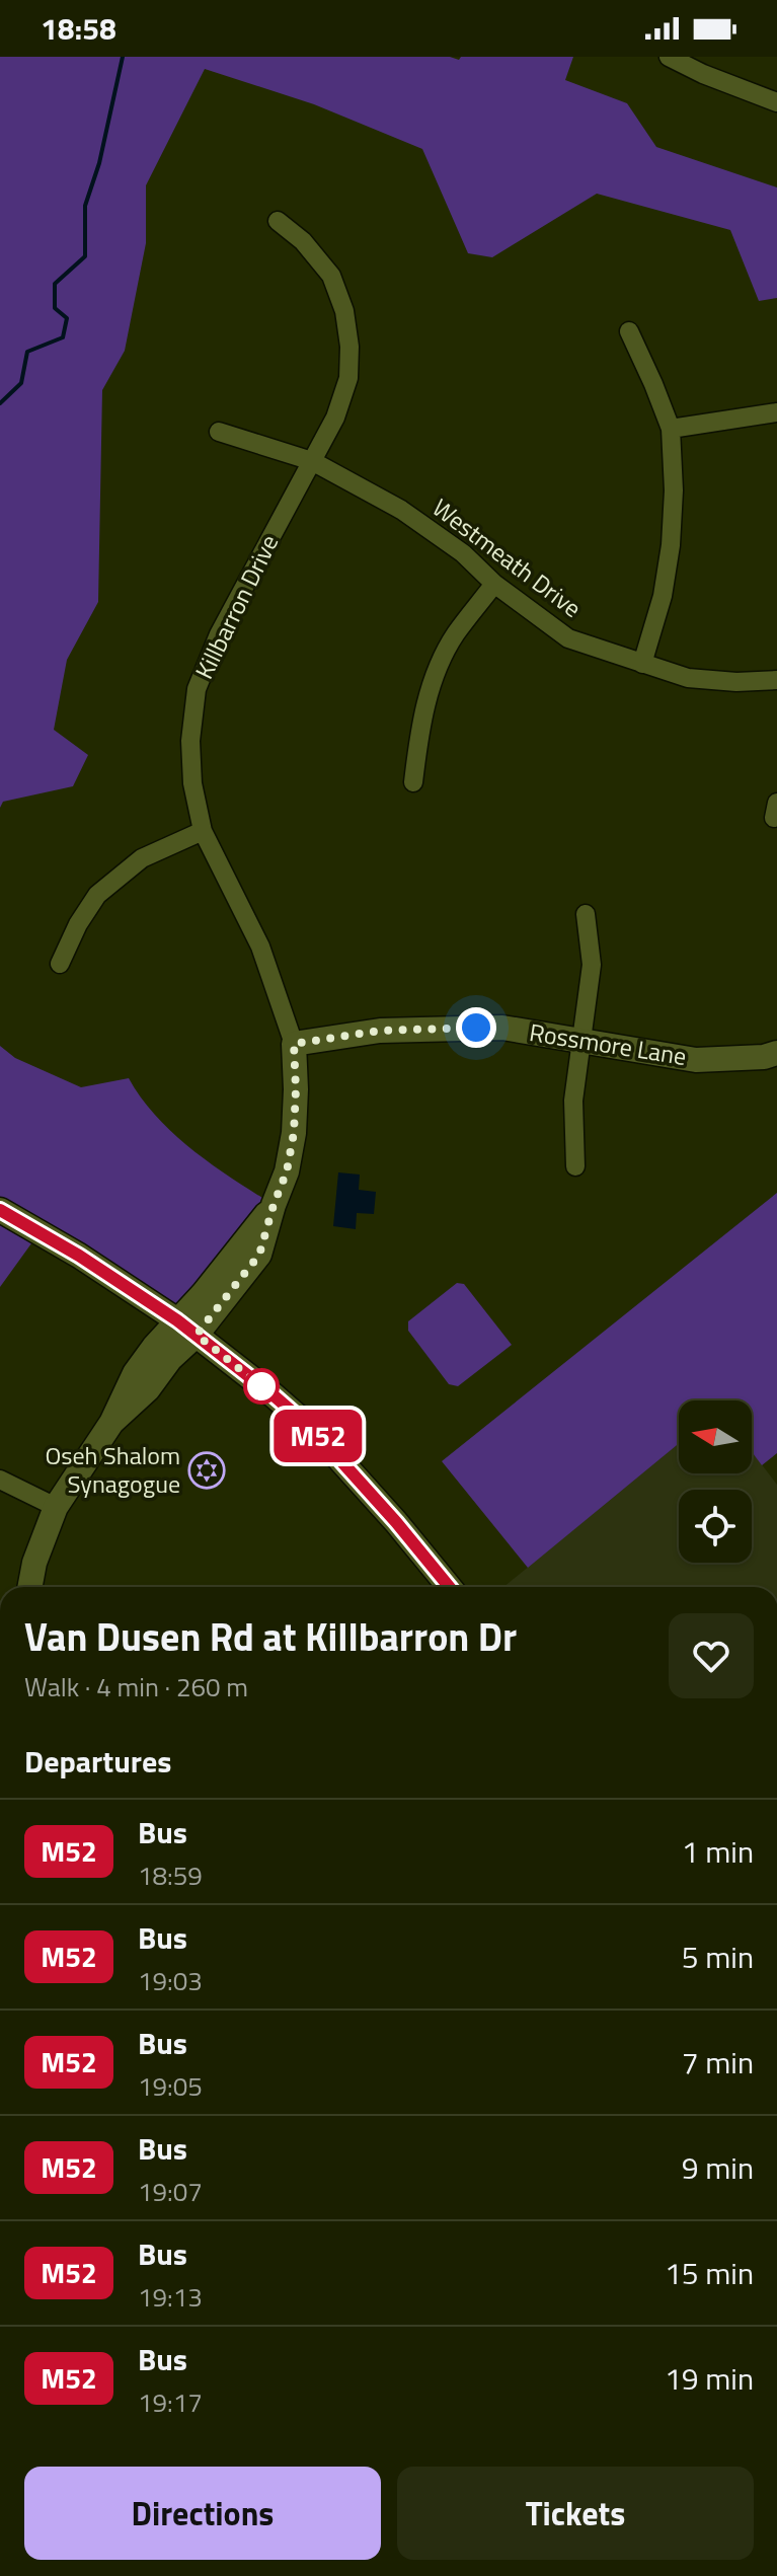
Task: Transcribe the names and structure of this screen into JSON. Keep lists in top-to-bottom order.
{
  "streets": {
    "street": ["Westmeath Drive", "Killbarron Drive", "Rossmore Lane"]
  },
  "crossings": [
    ["Westmeath Drive", "Killbarron Drive"],
    ["Killbarron Drive", "Rossmore Lane"]
  ],
  "places": {
    "synagogue": ["Oseh Shalom Synagogue"]
  },
  "lines": ["bus line M52"],
  "north": "left",
  "page": {
    "status": "18:58",
    "on_map": "M52",
    "heading": [
      ["Van Dusen Rd at Killbarron Dr", "Walk · 4 min · 260 m"],
      "Departures"
    ],
    "list": [
      {
        "mark": "M52",
        "name": "Bus",
        "note": "18:59",
        "value": "1 min"
      },
      {
        "mark": "M52",
        "name": "Bus",
        "note": "19:03",
        "value": "5 min"
      },
      {
        "mark": "M52",
        "name": "Bus",
        "note": "19:05",
        "value": "7 min"
      },
      {
        "mark": "M52",
        "name": "Bus",
        "note": "19:07",
        "value": "9 min"
      },
      {
        "mark": "M52",
        "name": "Bus",
        "note": "19:13",
        "value": "15 min"
      },
      {
        "mark": "M52",
        "name": "Bus",
        "note": "19:17",
        "value": "19 min"
      }
    ],
    "buttons": ["Directions", "Tickets"]
  }
}
